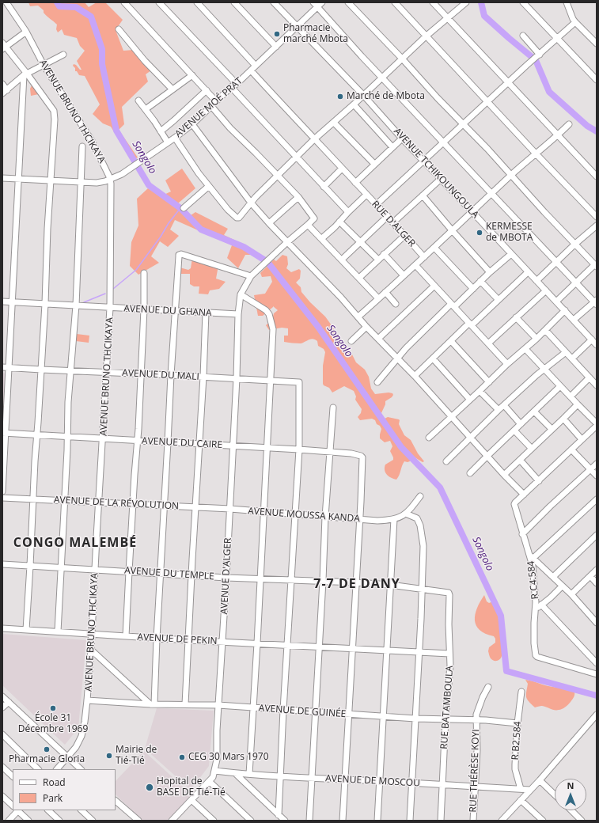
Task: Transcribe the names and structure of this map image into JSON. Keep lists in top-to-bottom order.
{
  "streets": {
    "street": [
      "AVENUE MOÉ PRAT",
      "AVENUE BRUNO THCIKAYA",
      "AVENUE TCHIKOUNGOULA",
      "RUE D'ALGER",
      "AVENUE DU GHANA",
      "AVENUE DU MALI",
      "AVENUE DU CAIRE",
      "AVENUE DE LA RÉVOLUTION",
      "AVENUE MOUSSA KANDA",
      "AVENUE DU TEMPLE",
      "AVENUE D'ALGER",
      "R.C4.584",
      "AVENUE DE PEKIN",
      "RUE BATAMBOULA",
      "AVENUE DE GUINÉE",
      "R.B2.584",
      "RUE THÉRÈSE KOYI",
      "AVENUE DE MOSCOU"
    ]
  },
  "crossings": [
    ["AVENUE MOÉ PRAT", "AVENUE BRUNO THCIKAYA"],
    ["AVENUE MOÉ PRAT", "AVENUE TCHIKOUNGOULA"],
    ["AVENUE BRUNO THCIKAYA", "AVENUE DU GHANA"],
    ["AVENUE BRUNO THCIKAYA", "AVENUE DU MALI"],
    ["AVENUE BRUNO THCIKAYA", "AVENUE DU CAIRE"],
    ["AVENUE BRUNO THCIKAYA", "AVENUE DE LA RÉVOLUTION"],
    ["AVENUE BRUNO THCIKAYA", "AVENUE DU TEMPLE"],
    ["AVENUE BRUNO THCIKAYA", "AVENUE DE PEKIN"],
    ["AVENUE BRUNO THCIKAYA", "AVENUE DE GUINÉE"],
    ["AVENUE DU GHANA", "AVENUE D'ALGER"],
    ["AVENUE DU MALI", "AVENUE DU CAIRE"],
    ["AVENUE DU MALI", "AVENUE D'ALGER"],
    ["AVENUE DU CAIRE", "AVENUE MOUSSA KANDA"],
    ["AVENUE DU CAIRE", "AVENUE D'ALGER"],
    ["AVENUE DE LA RÉVOLUTION", "AVENUE MOUSSA KANDA"],
    ["AVENUE DE LA RÉVOLUTION", "AVENUE D'ALGER"],
    ["AVENUE MOUSSA KANDA", "AVENUE D'ALGER"],
    ["AVENUE DU TEMPLE", "AVENUE D'ALGER"],
    ["AVENUE DU TEMPLE", "RUE BATAMBOULA"],
    ["AVENUE D'ALGER", "AVENUE DE PEKIN"],
    ["AVENUE D'ALGER", "AVENUE DE GUINÉE"],
    ["AVENUE D'ALGER", "AVENUE DE MOSCOU"],
    ["AVENUE DE PEKIN", "RUE BATAMBOULA"],
    ["RUE BATAMBOULA", "AVENUE DE GUINÉE"],
    ["RUE BATAMBOULA", "AVENUE DE MOSCOU"],
    ["AVENUE DE GUINÉE", "R.B2.584"],
    ["AVENUE DE GUINÉE", "RUE THÉRÈSE KOYI"],
    ["R.B2.584", "AVENUE DE MOSCOU"],
    ["RUE THÉRÈSE KOYI", "AVENUE DE MOSCOU"]
  ],
  "districts": ["CONGO MALEMBÉ", "7-7 DE DANY"],
  "water": ["Songolo"],
  "places": [
    "Pharmacie marché Mbota",
    "Marché de Mbota",
    "KERMESSE de MBOTA",
    "École 31 Décembre 1969",
    "Pharmacie Gloria",
    "Mairie de Tié-Tié",
    "CEG 30 Mars 1970",
    "Hopital de BASE DE Tié-Tié"
  ],
  "legend": ["Road", "Park"],
  "north": "top"
}
